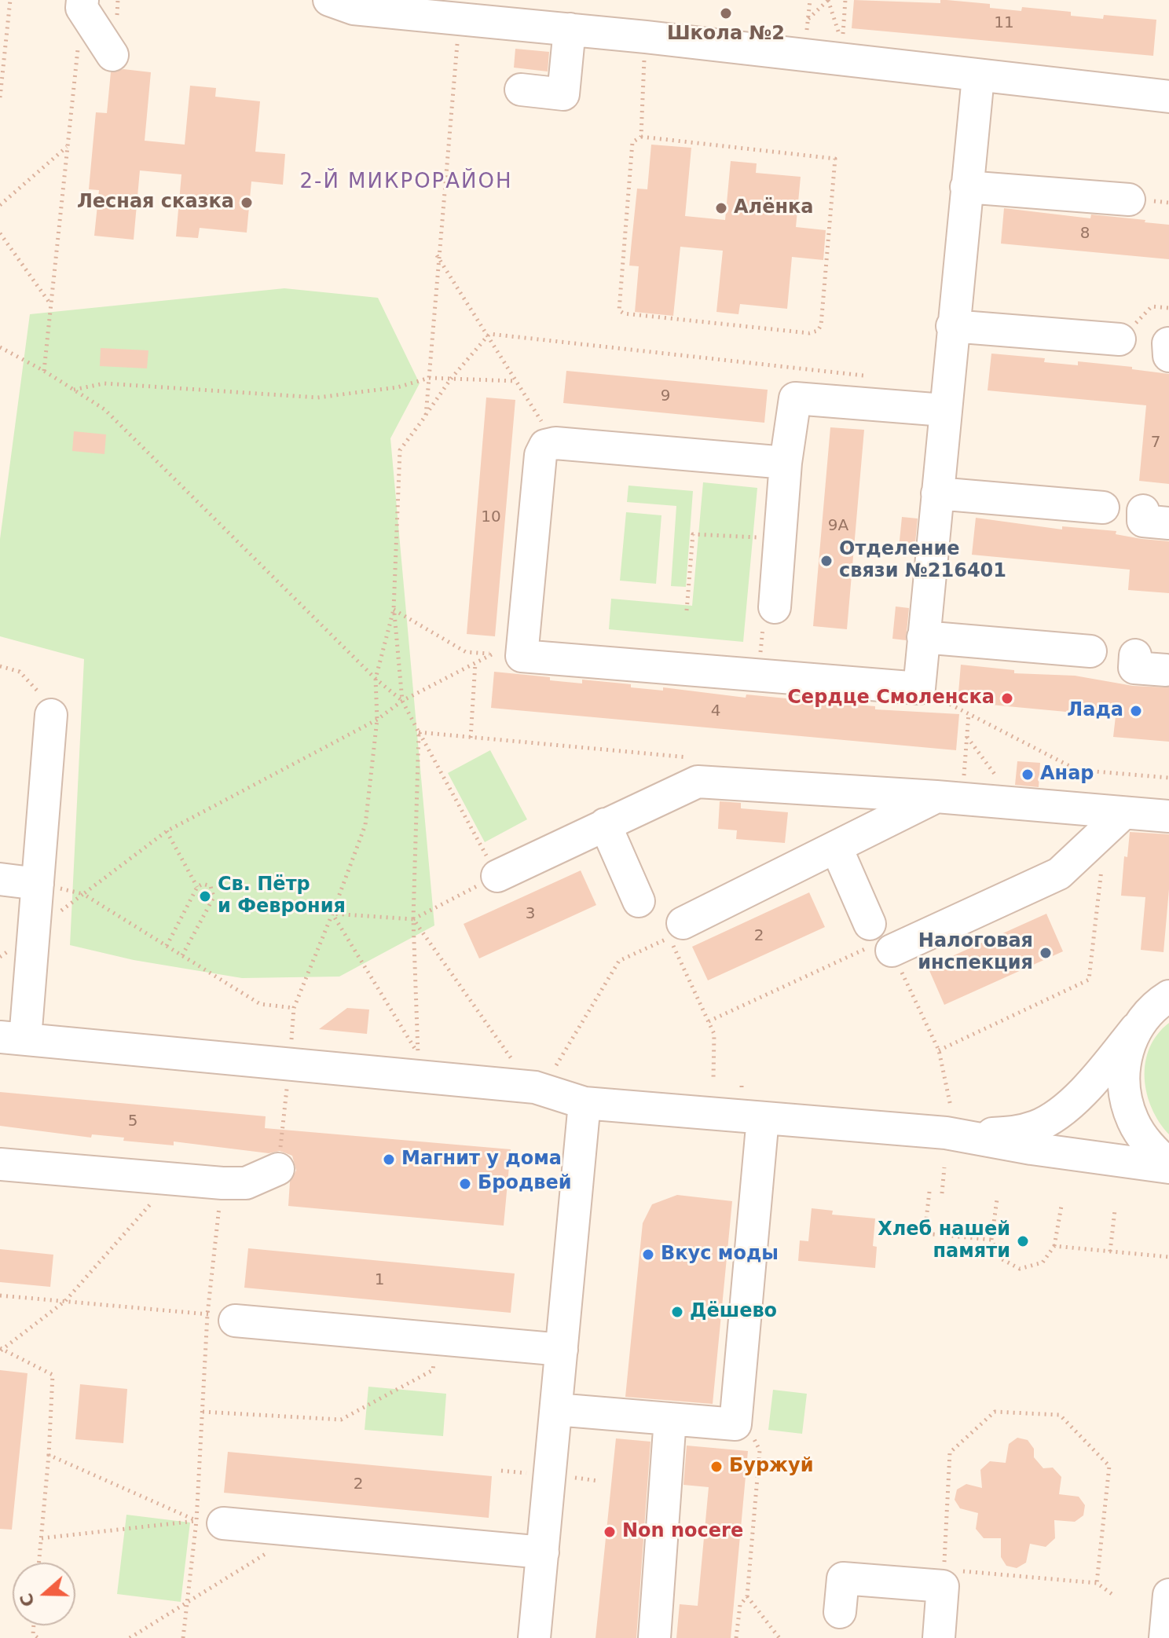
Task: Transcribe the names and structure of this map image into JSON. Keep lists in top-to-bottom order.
{
  "districts": ["2-Й МИКРОРАЙОН"],
  "places": [
    "Школа №2",
    "Лесная сказка",
    "Алёнка",
    "Отделение связи №216401",
    "Сердце Смоленска",
    "Лада",
    "Анар",
    "Св. Пётр и Феврония",
    "Налоговая инспекция",
    "Магнит у дома",
    "Бродвей",
    "Хлеб нашей памяти",
    "Вкус моды",
    "Дёшево",
    "Буржуй",
    "Non nocere"
  ],
  "house_numbers": [
    "11",
    "8",
    "9",
    "7",
    "10",
    "9А",
    "4",
    "3",
    "2",
    "5",
    "1",
    "2"
  ],
  "north": "left"
}
